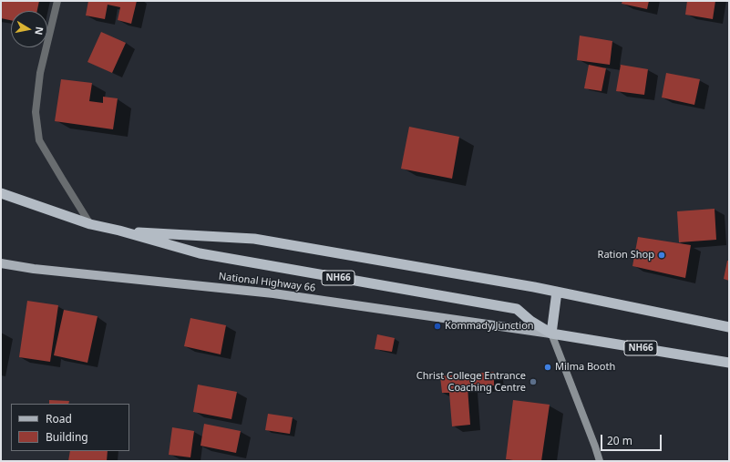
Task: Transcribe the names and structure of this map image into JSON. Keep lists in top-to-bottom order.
{
  "streets": {
    "highway": ["NH66"],
    "main road": ["National Highway 66"]
  },
  "crossings": [
    ["NH66", "National Highway 66"]
  ],
  "places": [
    "Ration Shop",
    "Kommady Junction",
    "Milma Booth",
    "Christ College Entrance Coaching Centre"
  ],
  "legend": ["Road", "Building"],
  "scale_bar": "20 m",
  "north": "right"
}
